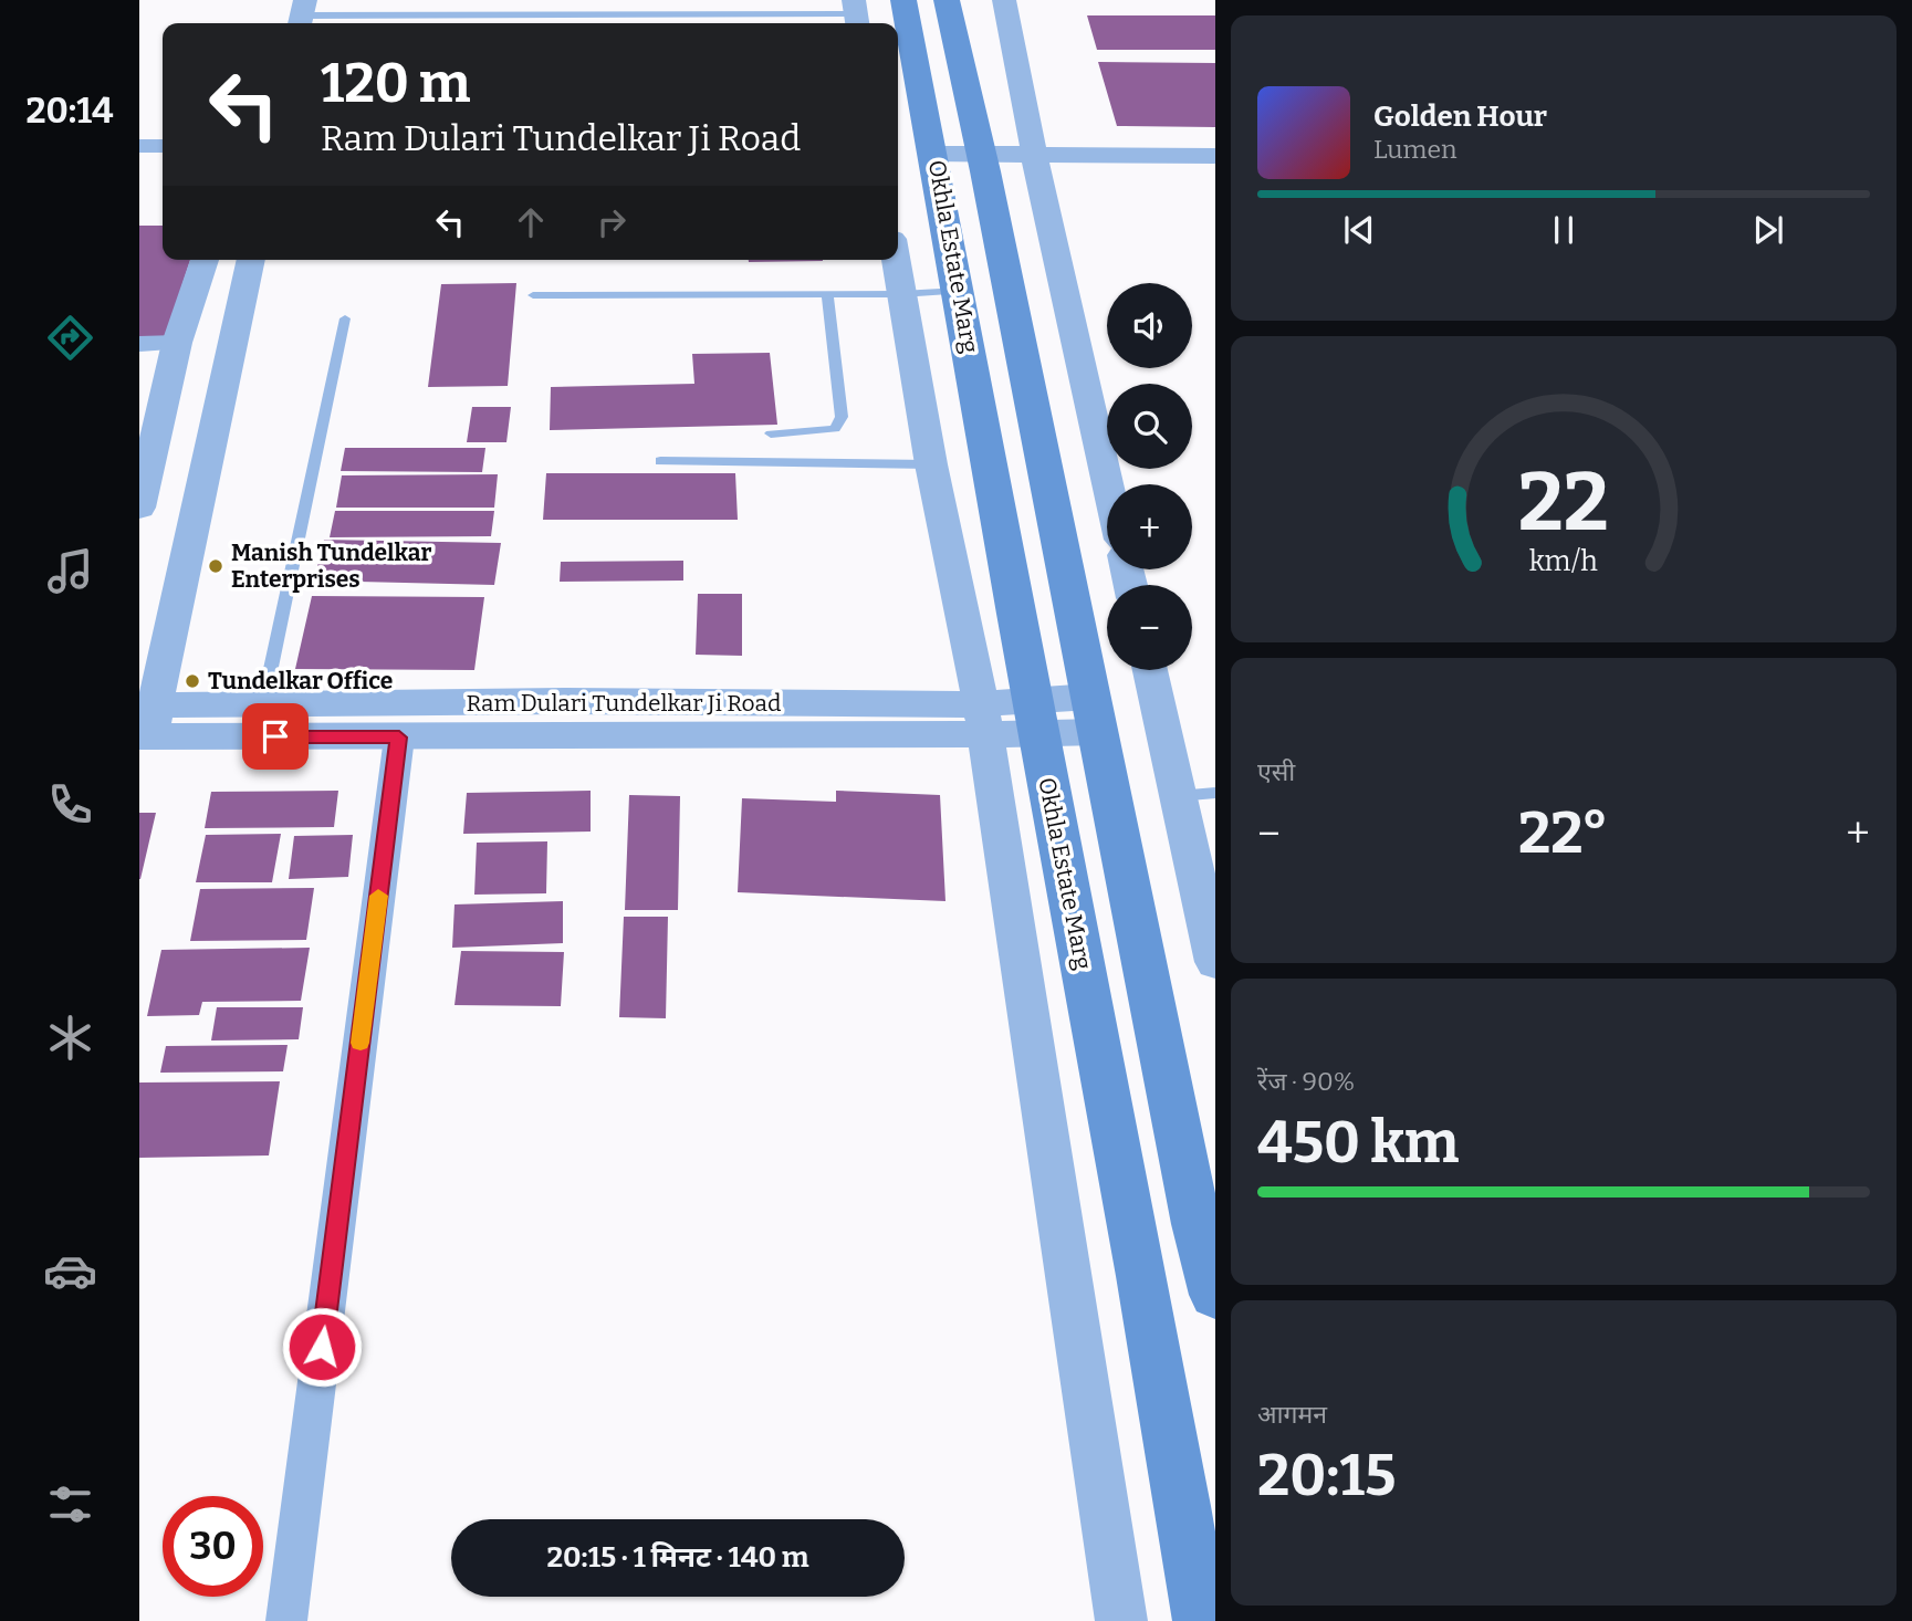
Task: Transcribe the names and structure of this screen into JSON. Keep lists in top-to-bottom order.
{
  "streets": {
    "main road": ["Okhla Estate Marg"],
    "street": ["Ram Dulari Tundelkar Ji Road"]
  },
  "crossings": [
    ["Okhla Estate Marg", "Ram Dulari Tundelkar Ji Road"]
  ],
  "places": ["Manish Tundelkar Enterprises", "Tundelkar Office"],
  "page": {
    "tabs": "20:14",
    "turn": ["120 m", "Ram Dulari Tundelkar Ji Road"],
    "song": ["Golden Hour", "Lumen"],
    "map_buttons": ["+", "−"],
    "tile": [
      "एसी",
      ["रेंज · 90%", "450 km"],
      ["आगमन", "20:15"]
    ],
    "heat": ["−", "22°", "+"],
    "limit": "30",
    "trip": "20:15 · 1 मिनट · 140 m",
    "gauge": ["22", "km/h"]
  }
}
